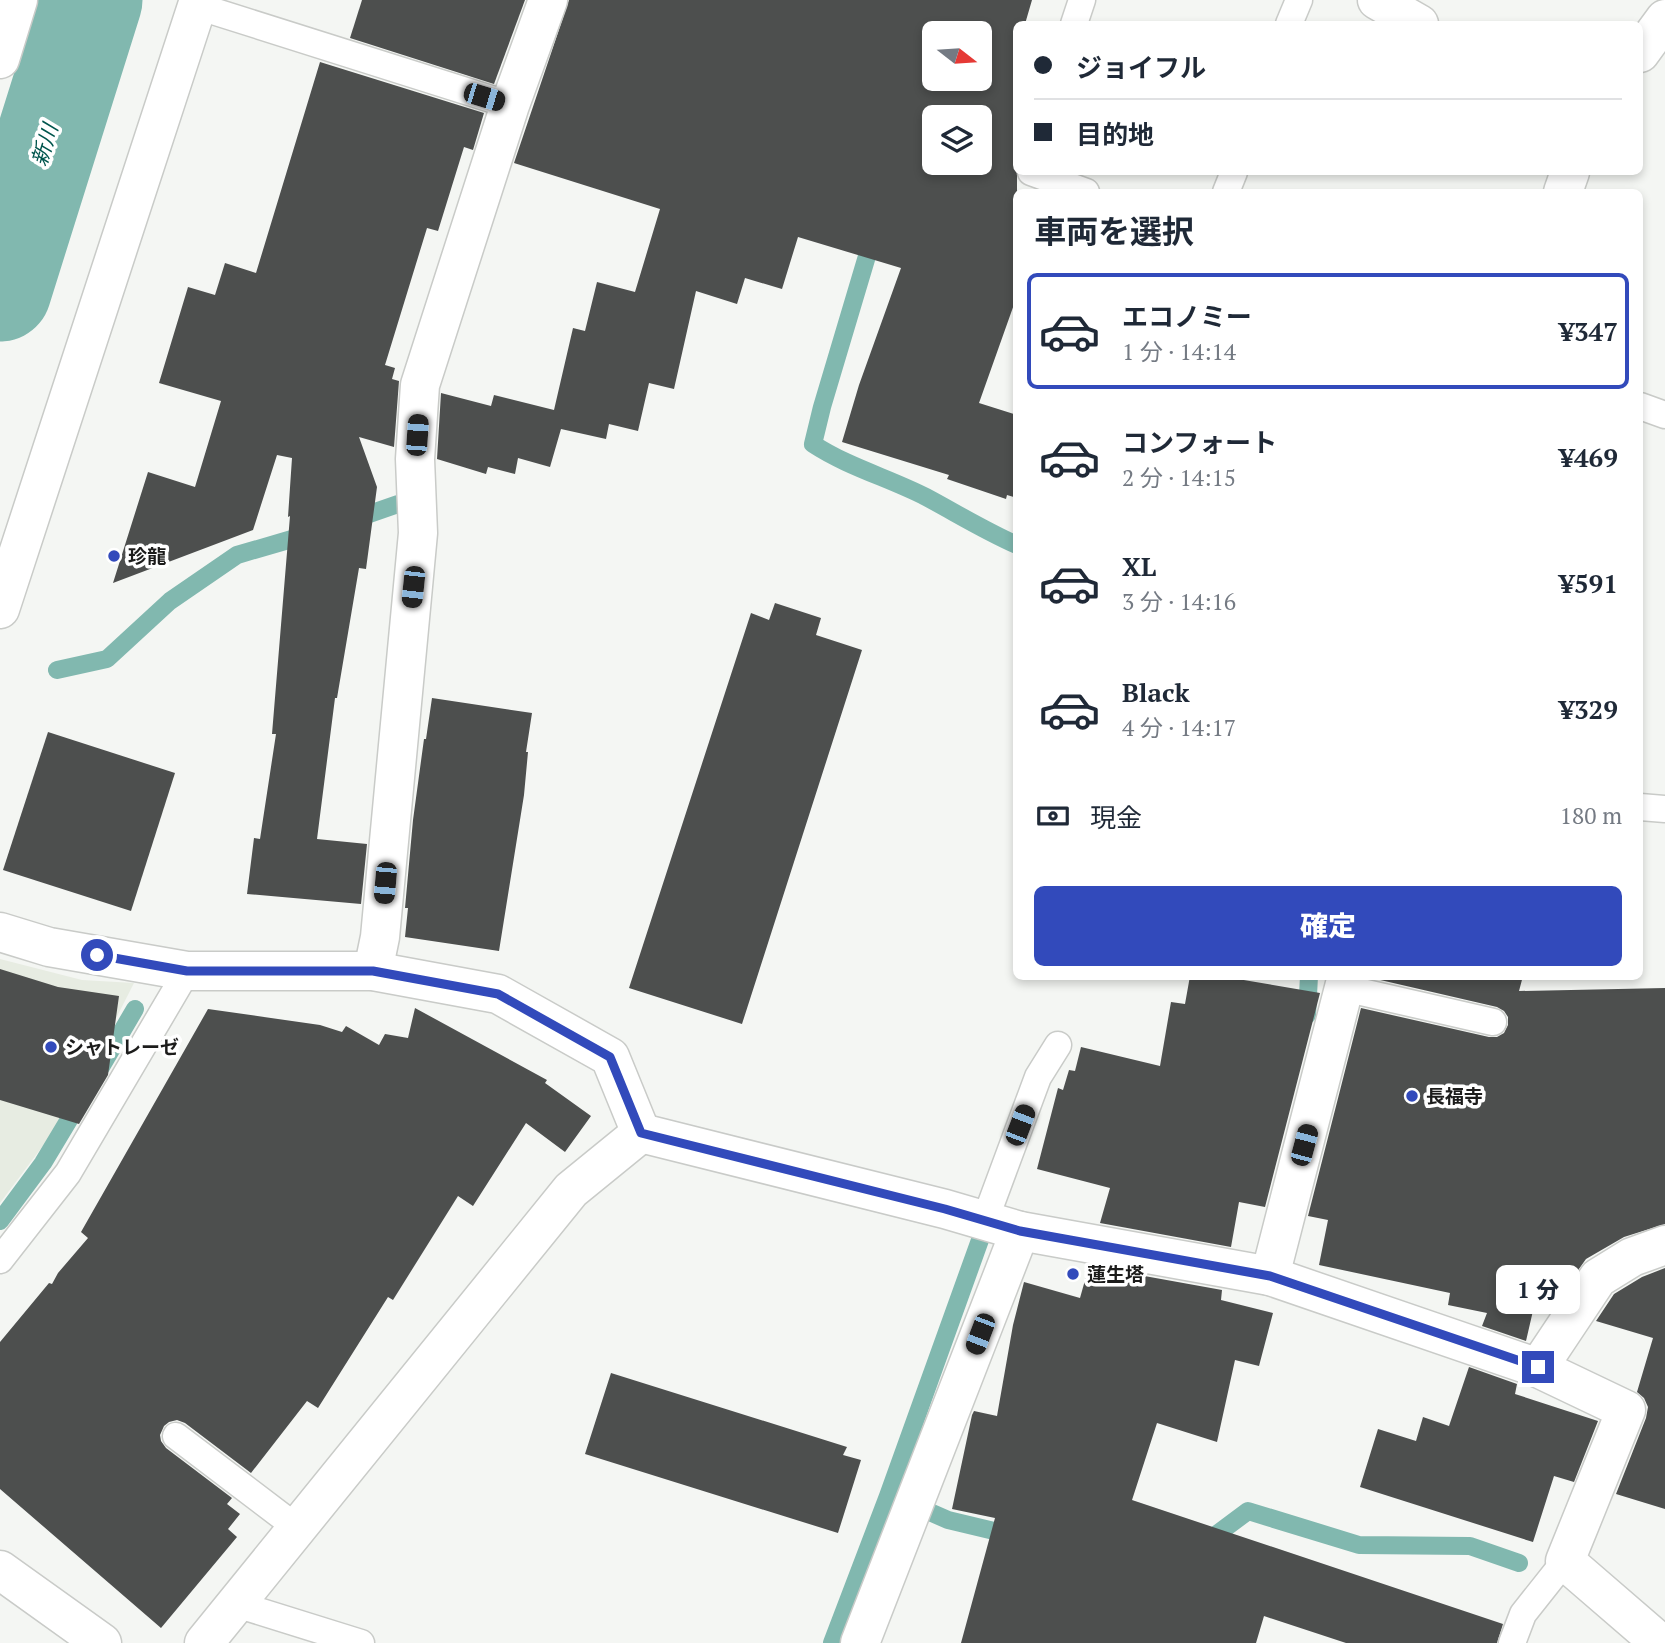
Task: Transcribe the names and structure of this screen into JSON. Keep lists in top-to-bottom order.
{
  "water": ["新川"],
  "places": [
    "珍龍",
    "シャトレーゼ",
    "長福寺",
    "蓮生塔"
  ],
  "north": "right",
  "page": {
    "banner": ["ジョイフル", "目的地"],
    "heading": "車両を選択",
    "list": [
      {
        "name": "エコノミー",
        "note": "1 分 · 14:14",
        "value": "¥347"
      },
      {
        "name": "コンフォート",
        "note": "2 分 · 14:15",
        "value": "¥469"
      },
      {
        "name": "XL",
        "note": "3 分 · 14:16",
        "value": "¥591"
      },
      {
        "name": "Black",
        "note": "4 分 · 14:17",
        "value": "¥329"
      }
    ],
    "pay": ["現金", "180 m"],
    "buttons": "確定",
    "bubble": "1 分"
  }
}
